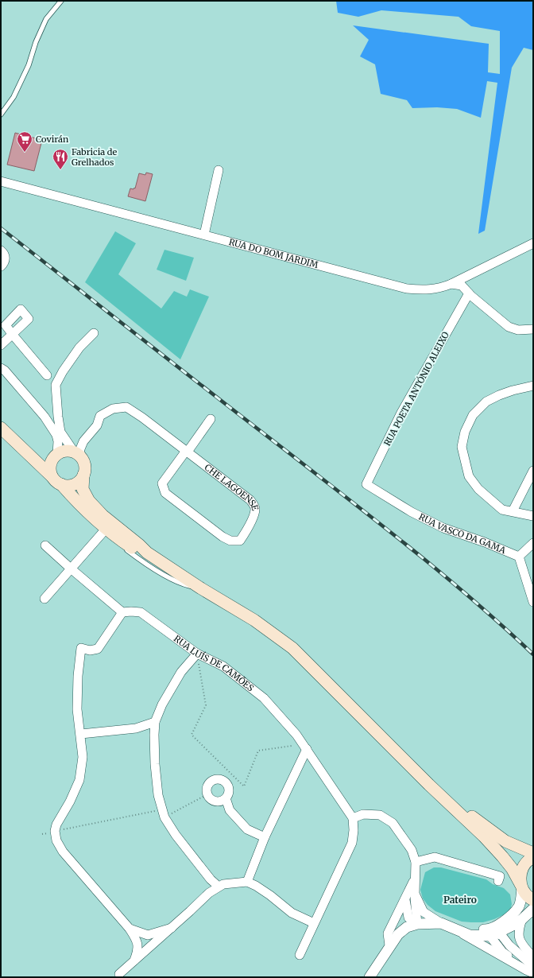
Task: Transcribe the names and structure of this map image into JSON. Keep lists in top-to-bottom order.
{
  "streets": {
    "street": [
      "RUA DO BOM JARDIM",
      "RUA POETA ANTÓNIO ALEIXO",
      "CHE LAGOENSE",
      "RUA VASCO DA GAMA",
      "RUA LUÍS DE CAMÕES"
    ]
  },
  "crossings": [
    ["RUA POETA ANTÓNIO ALEIXO", "RUA VASCO DA GAMA"]
  ],
  "districts": ["Pateiro"],
  "places": {
    "supermarket": ["Covirán"],
    "restaurant": ["Fabricia de Grelhados"]
  }
}
